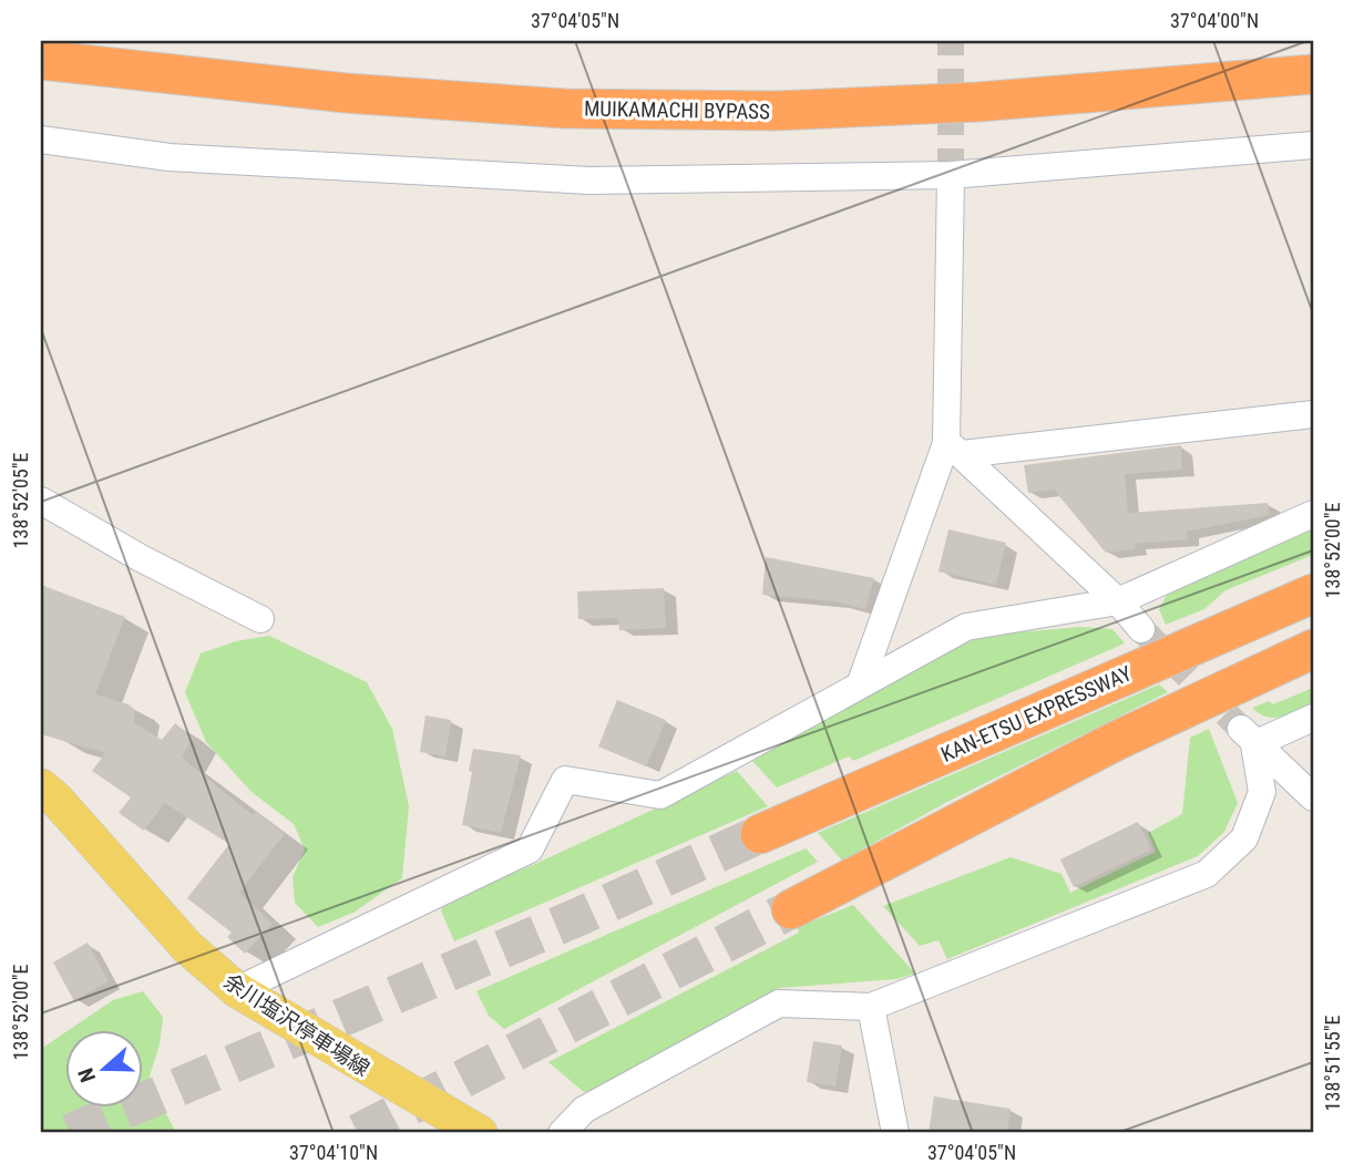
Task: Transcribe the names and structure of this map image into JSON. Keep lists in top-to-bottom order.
{
  "streets": {
    "highway": ["MUIKAMACHI BYPASS", "KAN-ETSU EXPRESSWAY"],
    "main road": ["余川塩沢停車場線"]
  },
  "north": "left",
  "coordinates": [
    "37°04'05\"N",
    "37°04'00\"N",
    "138°52'05\"E",
    "138°52'00\"E",
    "138°51'55\"E",
    "37°04'10\"N"
  ]
}
